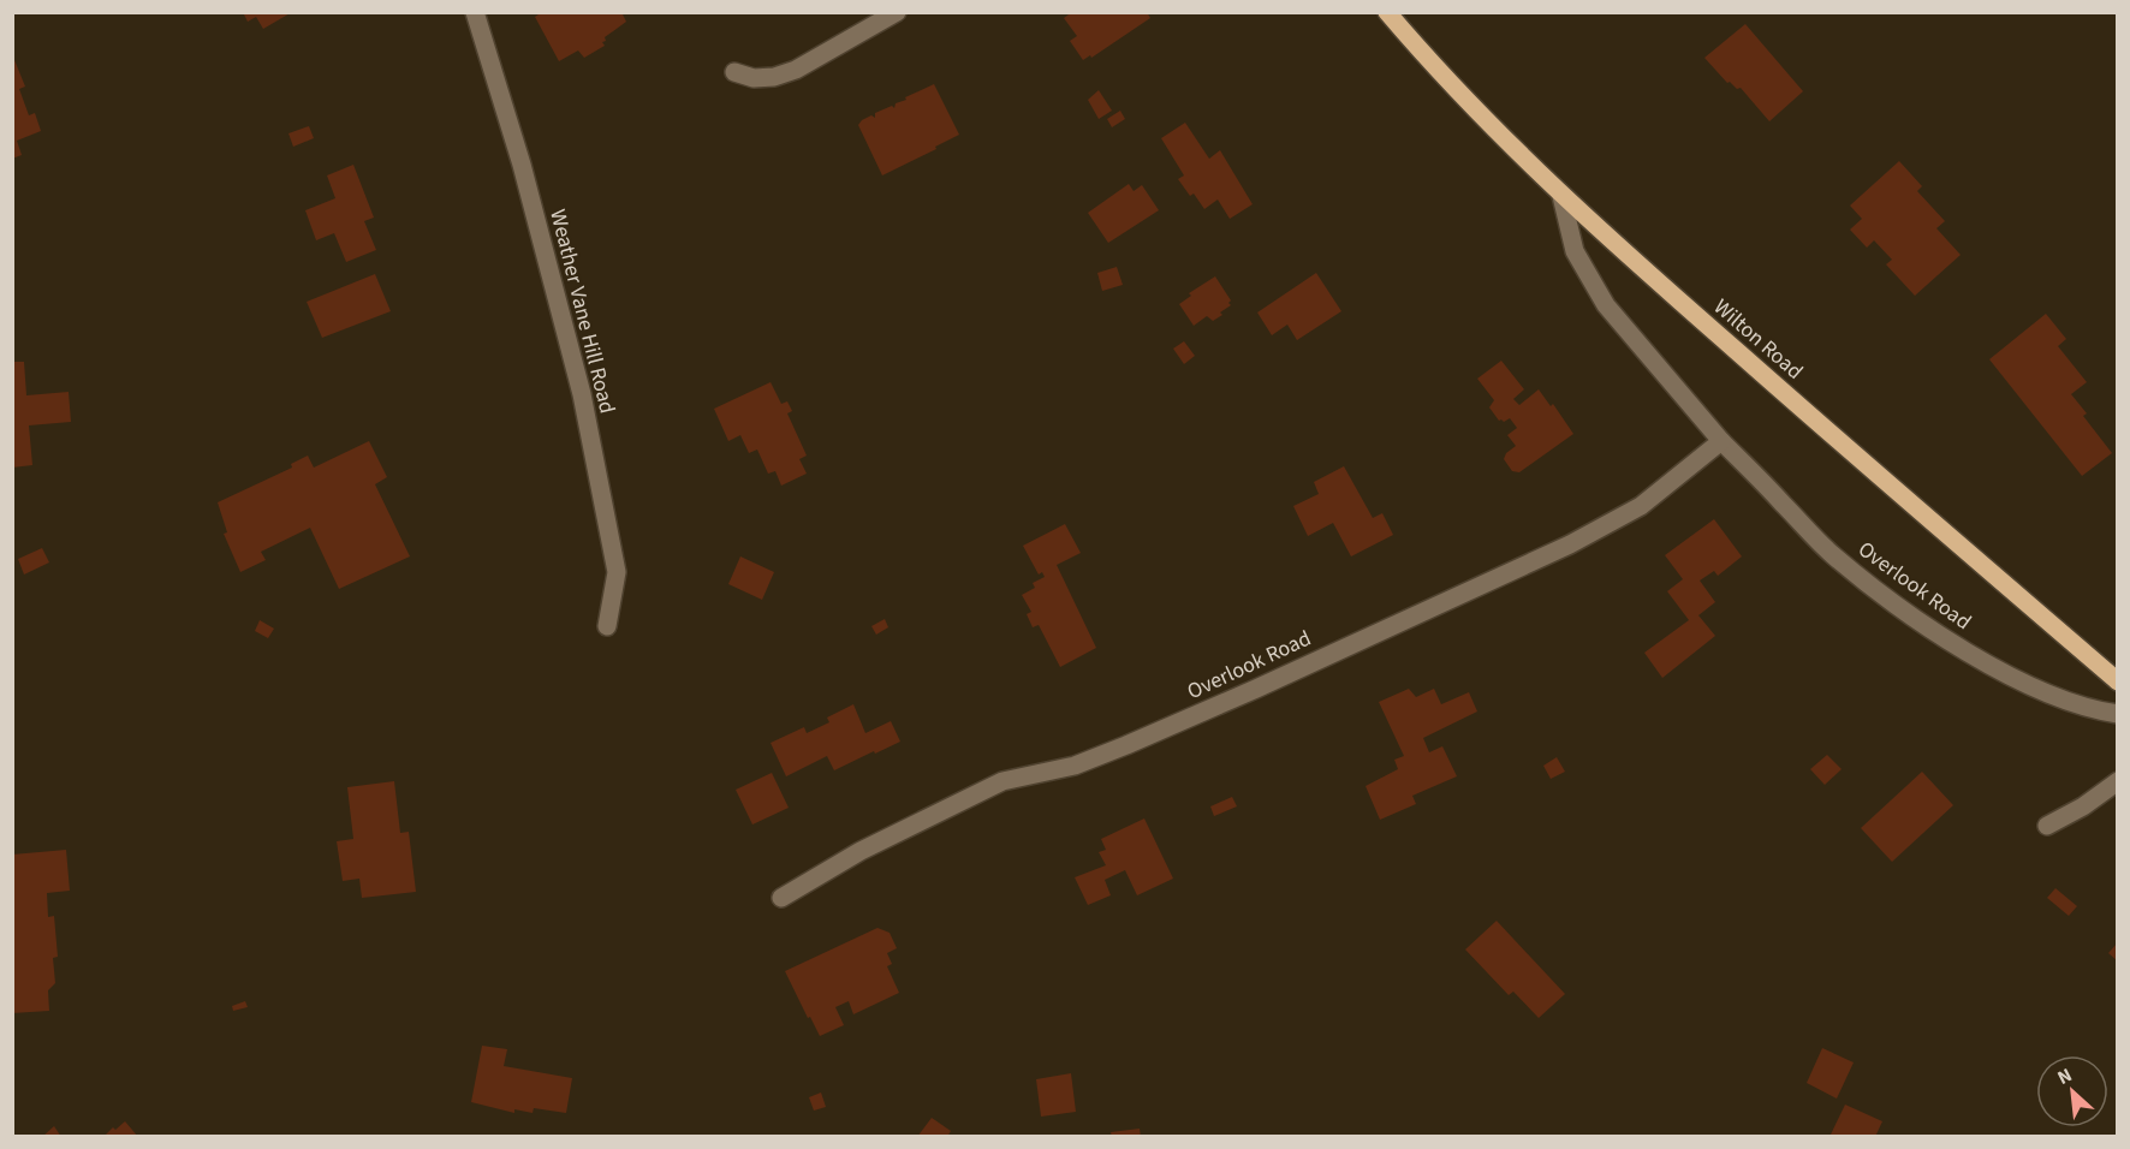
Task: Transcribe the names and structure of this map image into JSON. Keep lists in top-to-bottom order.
{
  "streets": {
    "main road": ["Wilton Road"],
    "street": ["Weather Vane Hill Road", "Overlook Road"]
  },
  "crossings": [
    ["Wilton Road", "Overlook Road"]
  ],
  "north": "top left"
}
